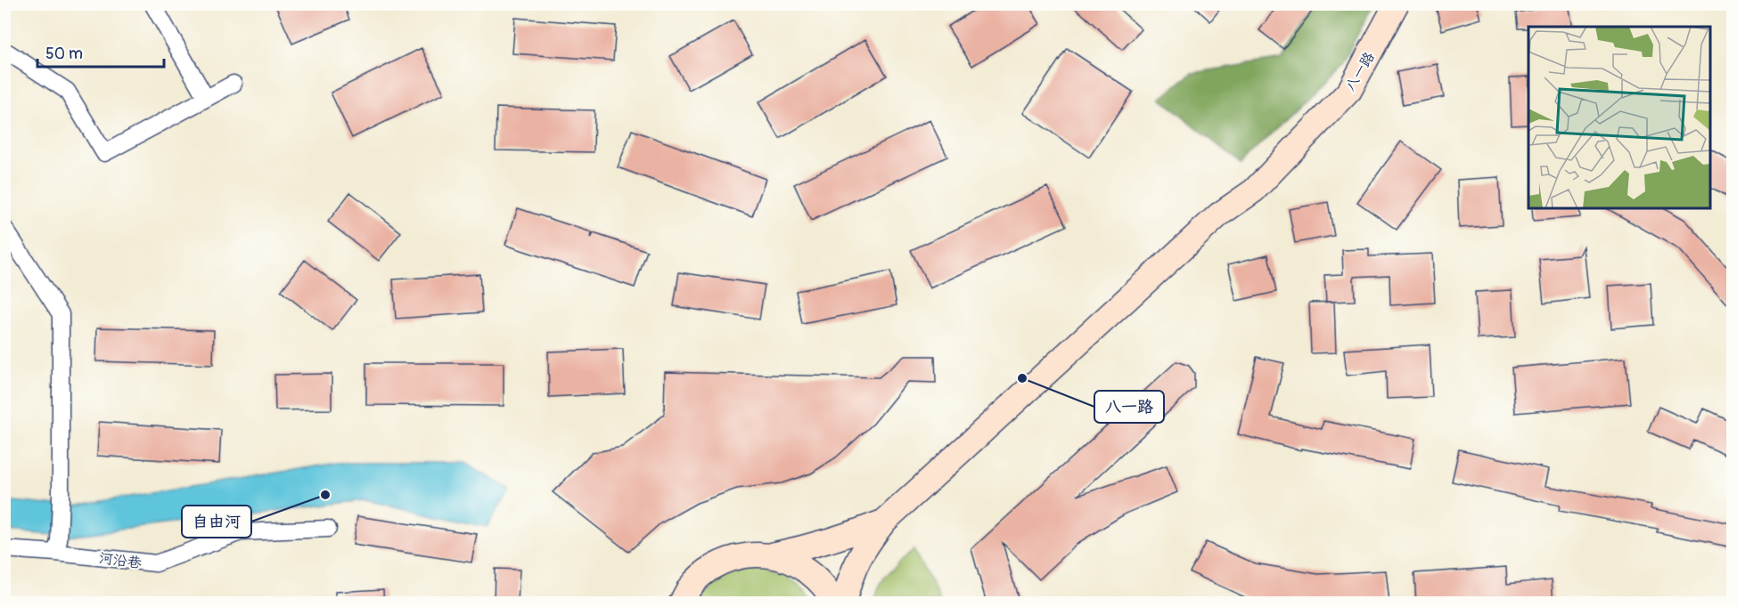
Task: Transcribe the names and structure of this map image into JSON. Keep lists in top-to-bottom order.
{
  "streets": {
    "main road": ["八一路"],
    "street": ["河沿巷"]
  },
  "places": ["八一路", "自由河"],
  "scale_bar": "50 m"
}
